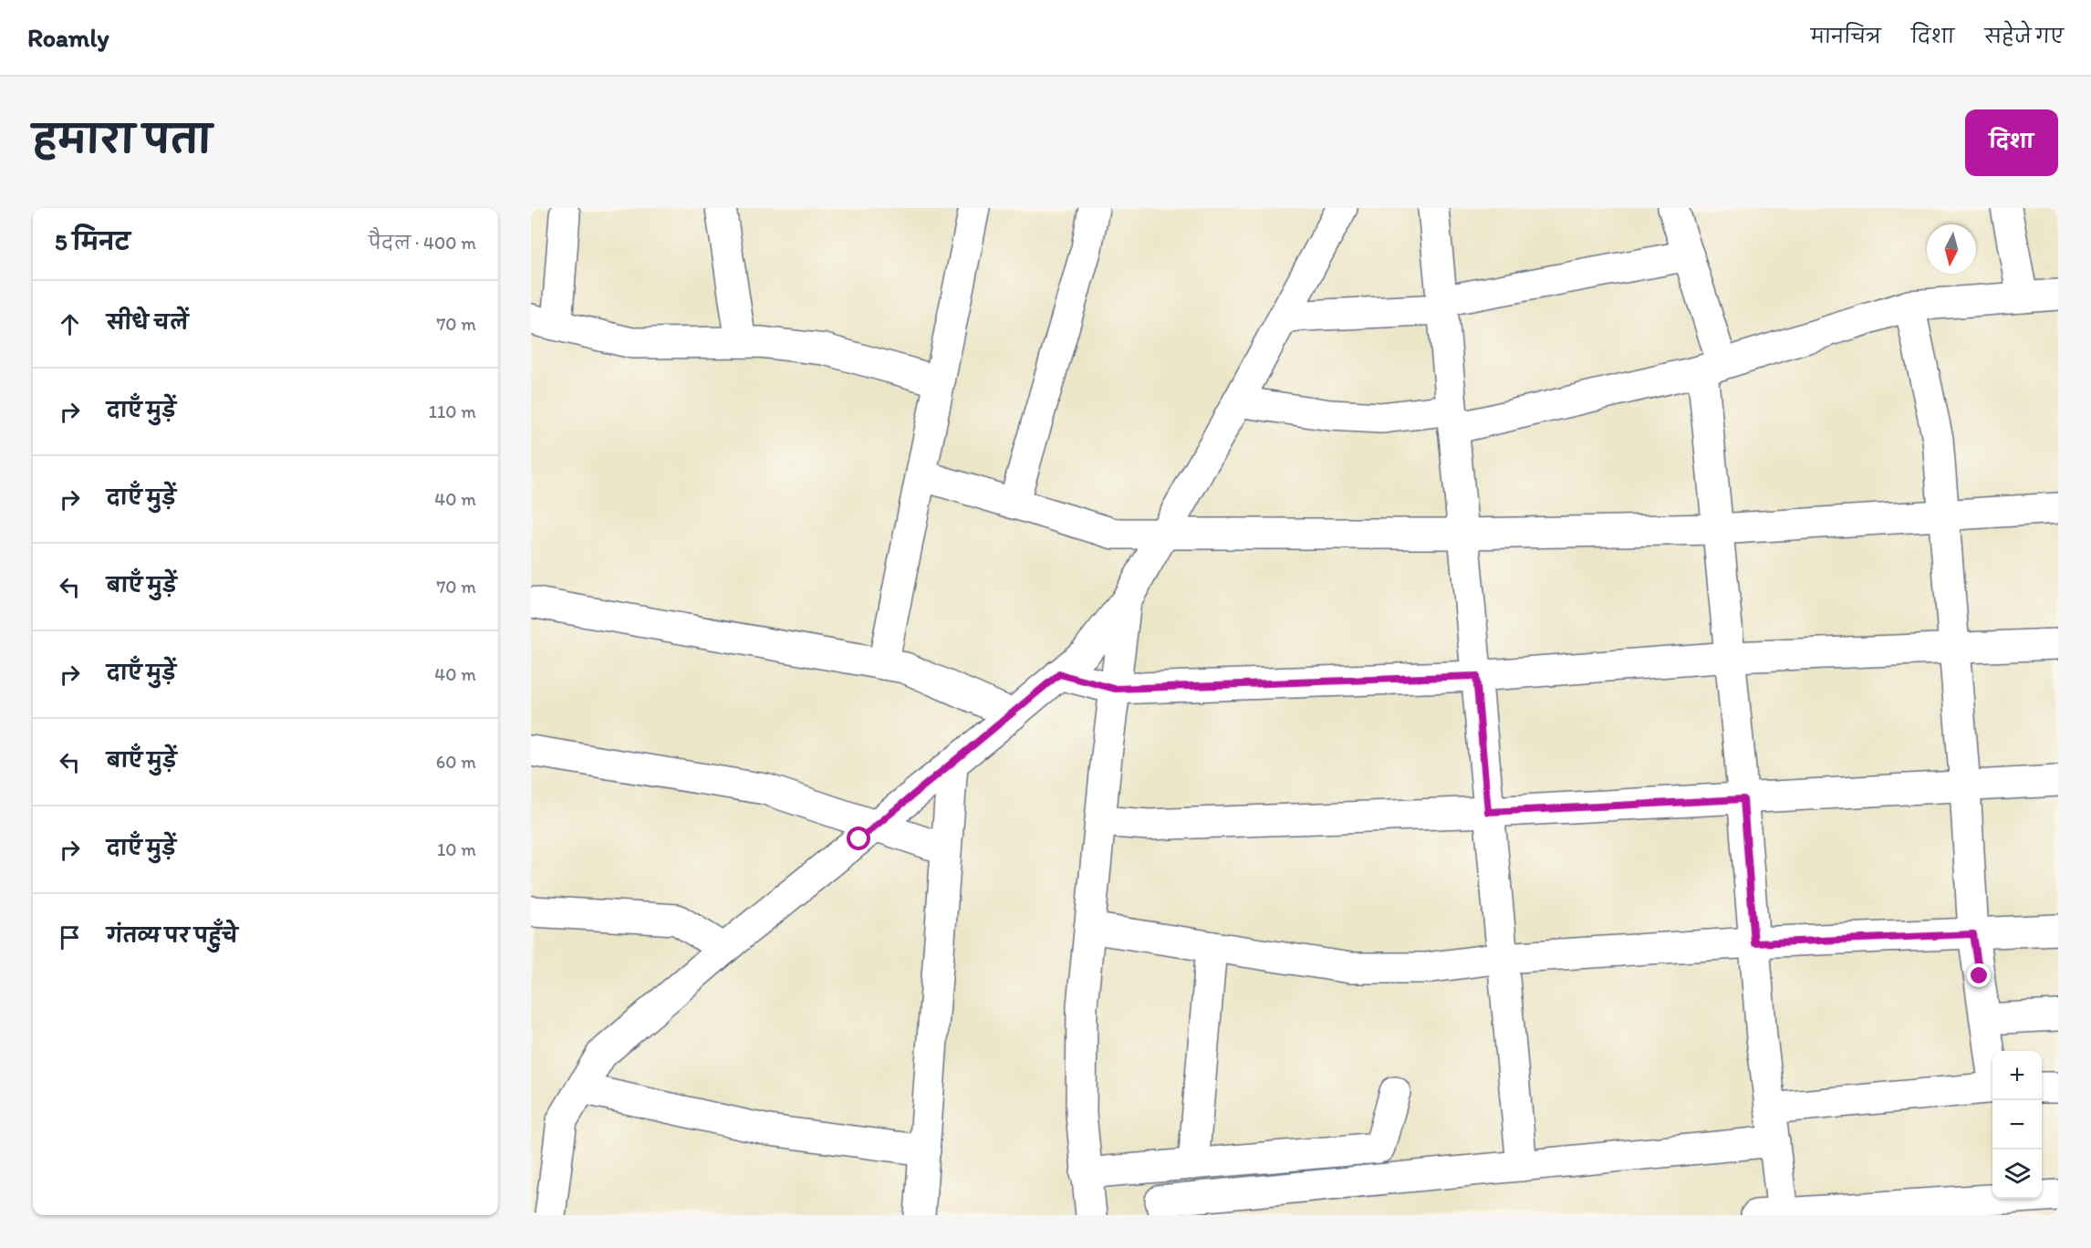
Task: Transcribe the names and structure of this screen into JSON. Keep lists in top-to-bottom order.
{
  "north": "bottom",
  "page": {
    "header": "Roamly",
    "nav": ["मानचित्र", "दिशा", "सहेजे गए"],
    "title": "हमारा पता",
    "buttons": "दिशा",
    "heading": ["5 मिनट", "पैदल · 400 m"],
    "list": [
      ["सीधे चलें", "70 m"],
      ["दाएँ मुड़ें", "110 m"],
      ["दाएँ मुड़ें", "40 m"],
      ["बाएँ मुड़ें", "70 m"],
      ["दाएँ मुड़ें", "40 m"],
      ["बाएँ मुड़ें", "60 m"],
      ["दाएँ मुड़ें", "10 m"],
      "गंतव्य पर पहुँचे"
    ],
    "map_buttons": ["+", "−"]
  }
}
